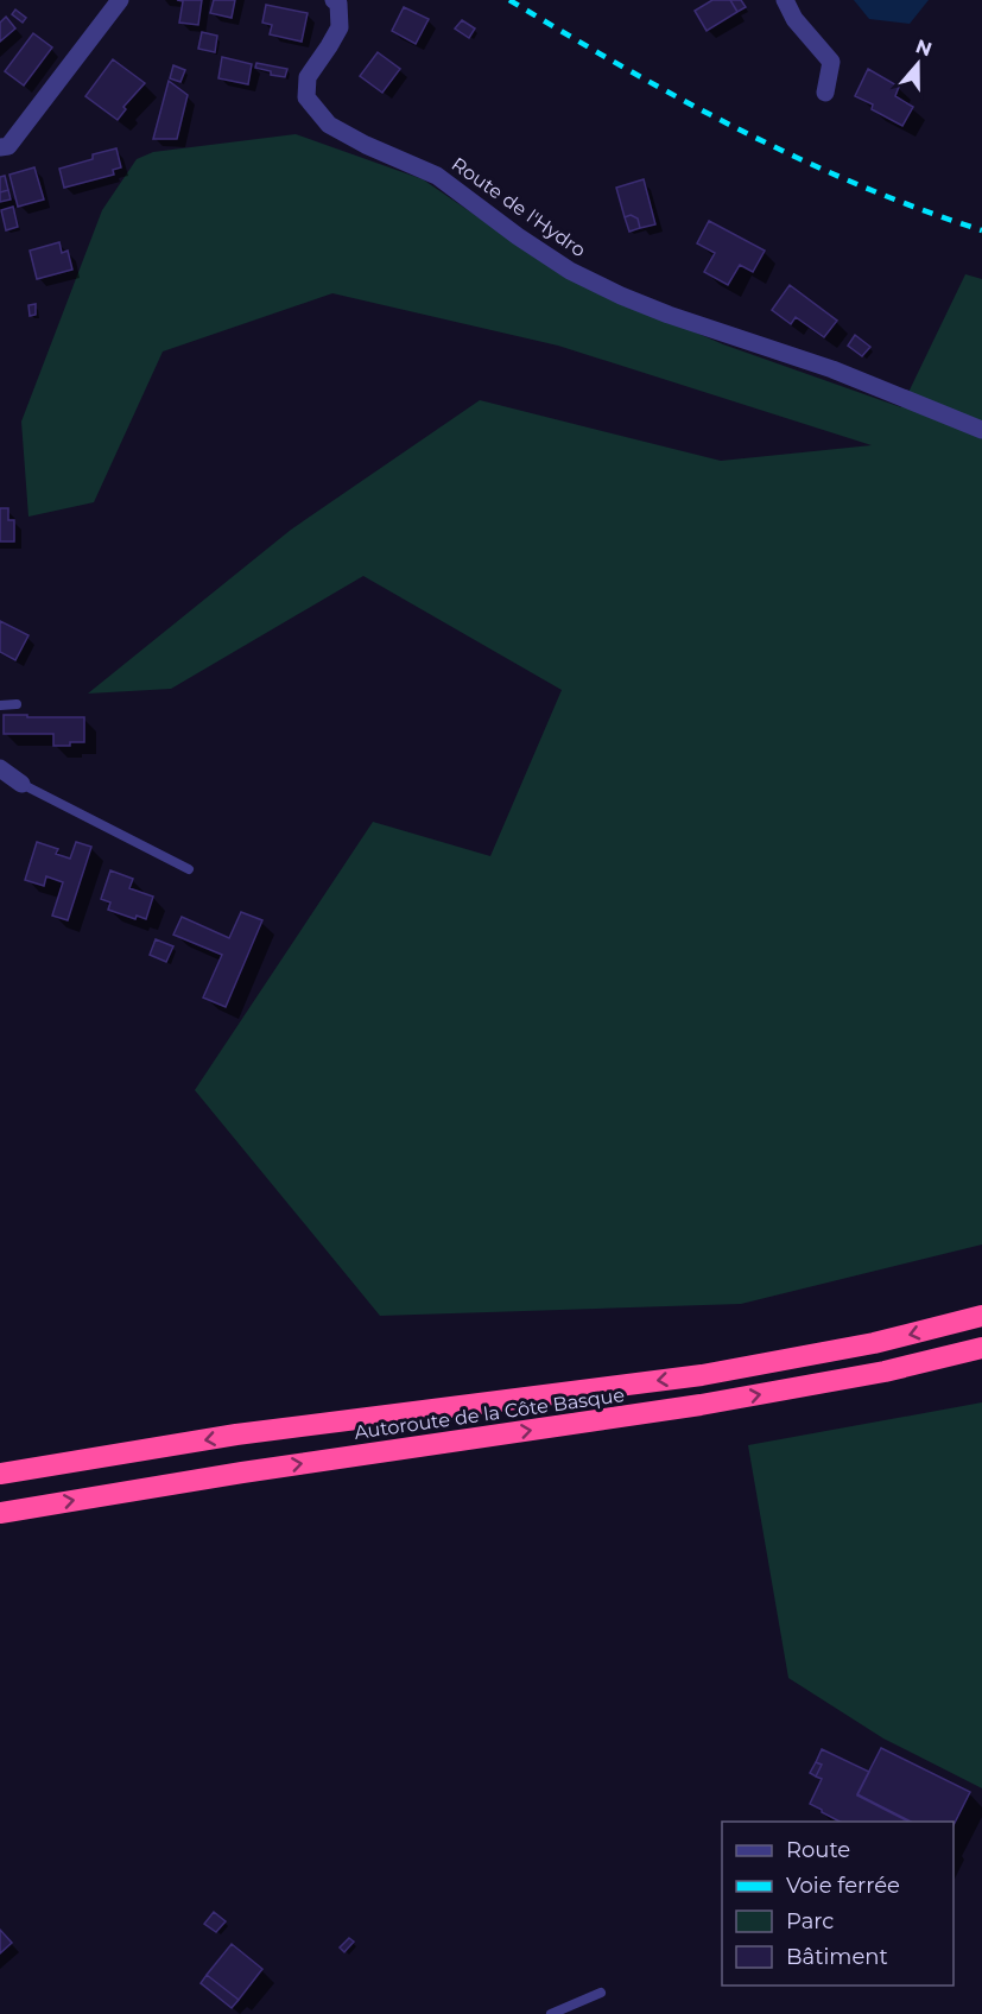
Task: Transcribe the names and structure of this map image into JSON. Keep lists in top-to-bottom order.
{
  "streets": {
    "highway": ["Autoroute de la Côte Basque"],
    "street": ["Route de l'Hydro"]
  },
  "legend": [
    "Route",
    "Voie ferrée",
    "Parc",
    "Bâtiment"
  ],
  "north": "top"
}
